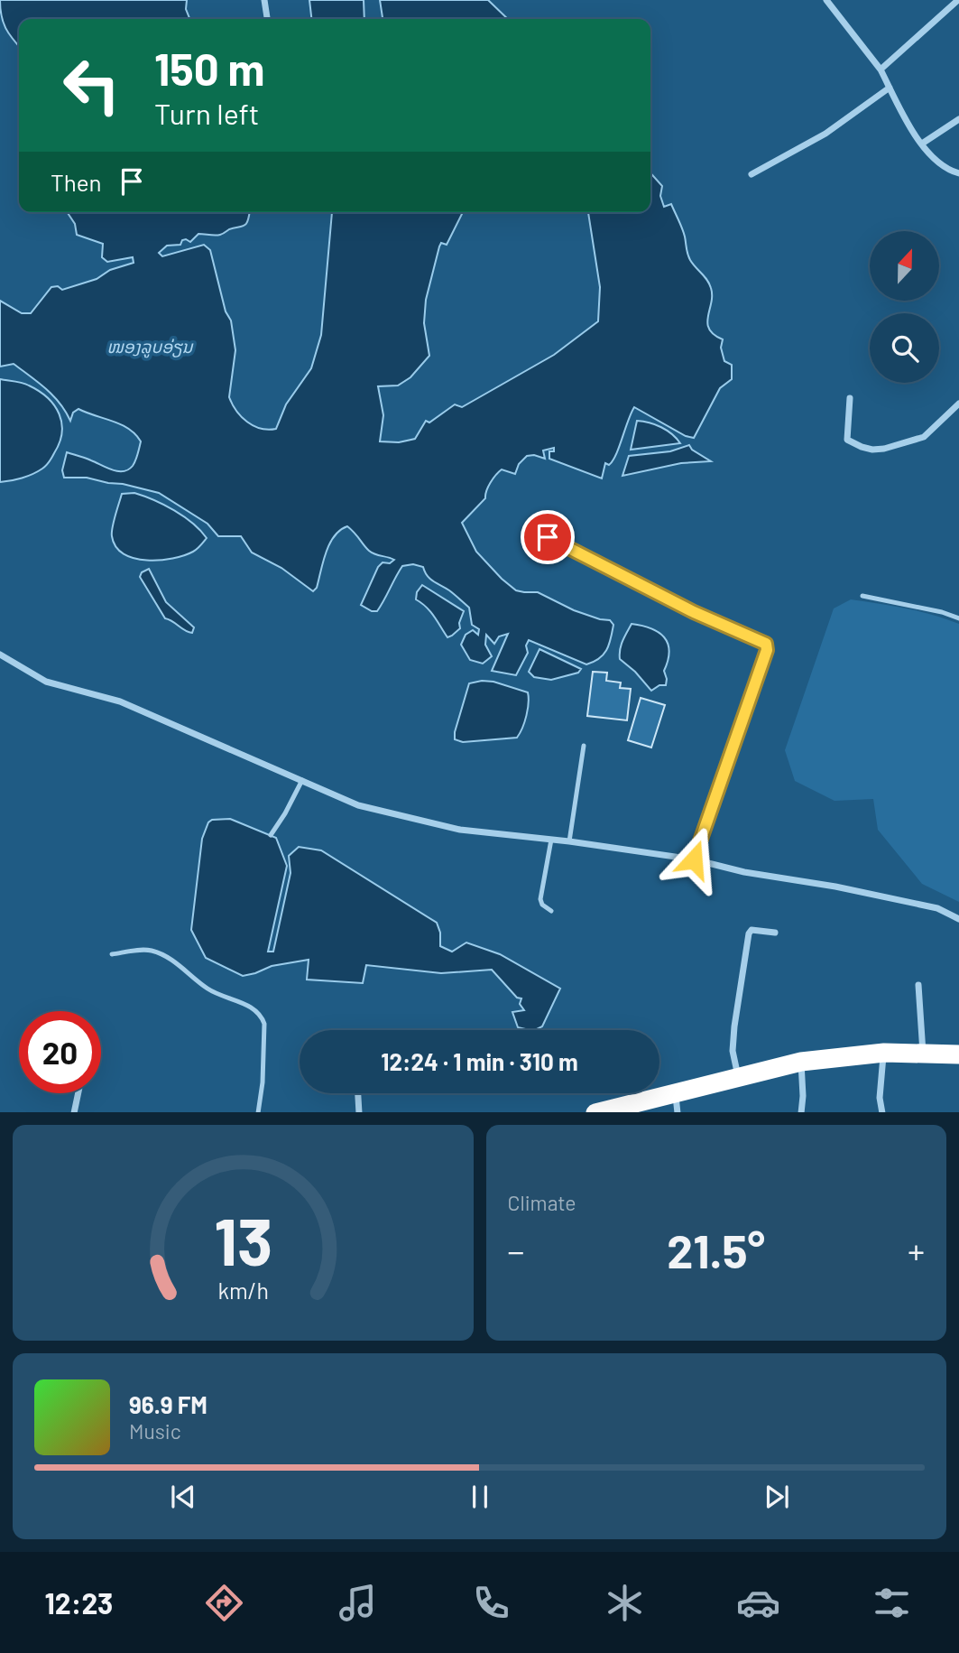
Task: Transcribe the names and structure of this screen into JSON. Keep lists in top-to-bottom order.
{
  "water": ["ໜອງລູບອ່ຽນ"],
  "north": "top",
  "page": {
    "turn": ["150 m", "Turn left"],
    "then": "Then",
    "limit": "20",
    "trip": "12:24 · 1 min · 310 m",
    "tile": "Climate",
    "heat": ["−", "21.5°", "+"],
    "song": ["96.9 FM", "Music"],
    "tabs": "12:23",
    "gauge": ["13", "km/h"]
  }
}
